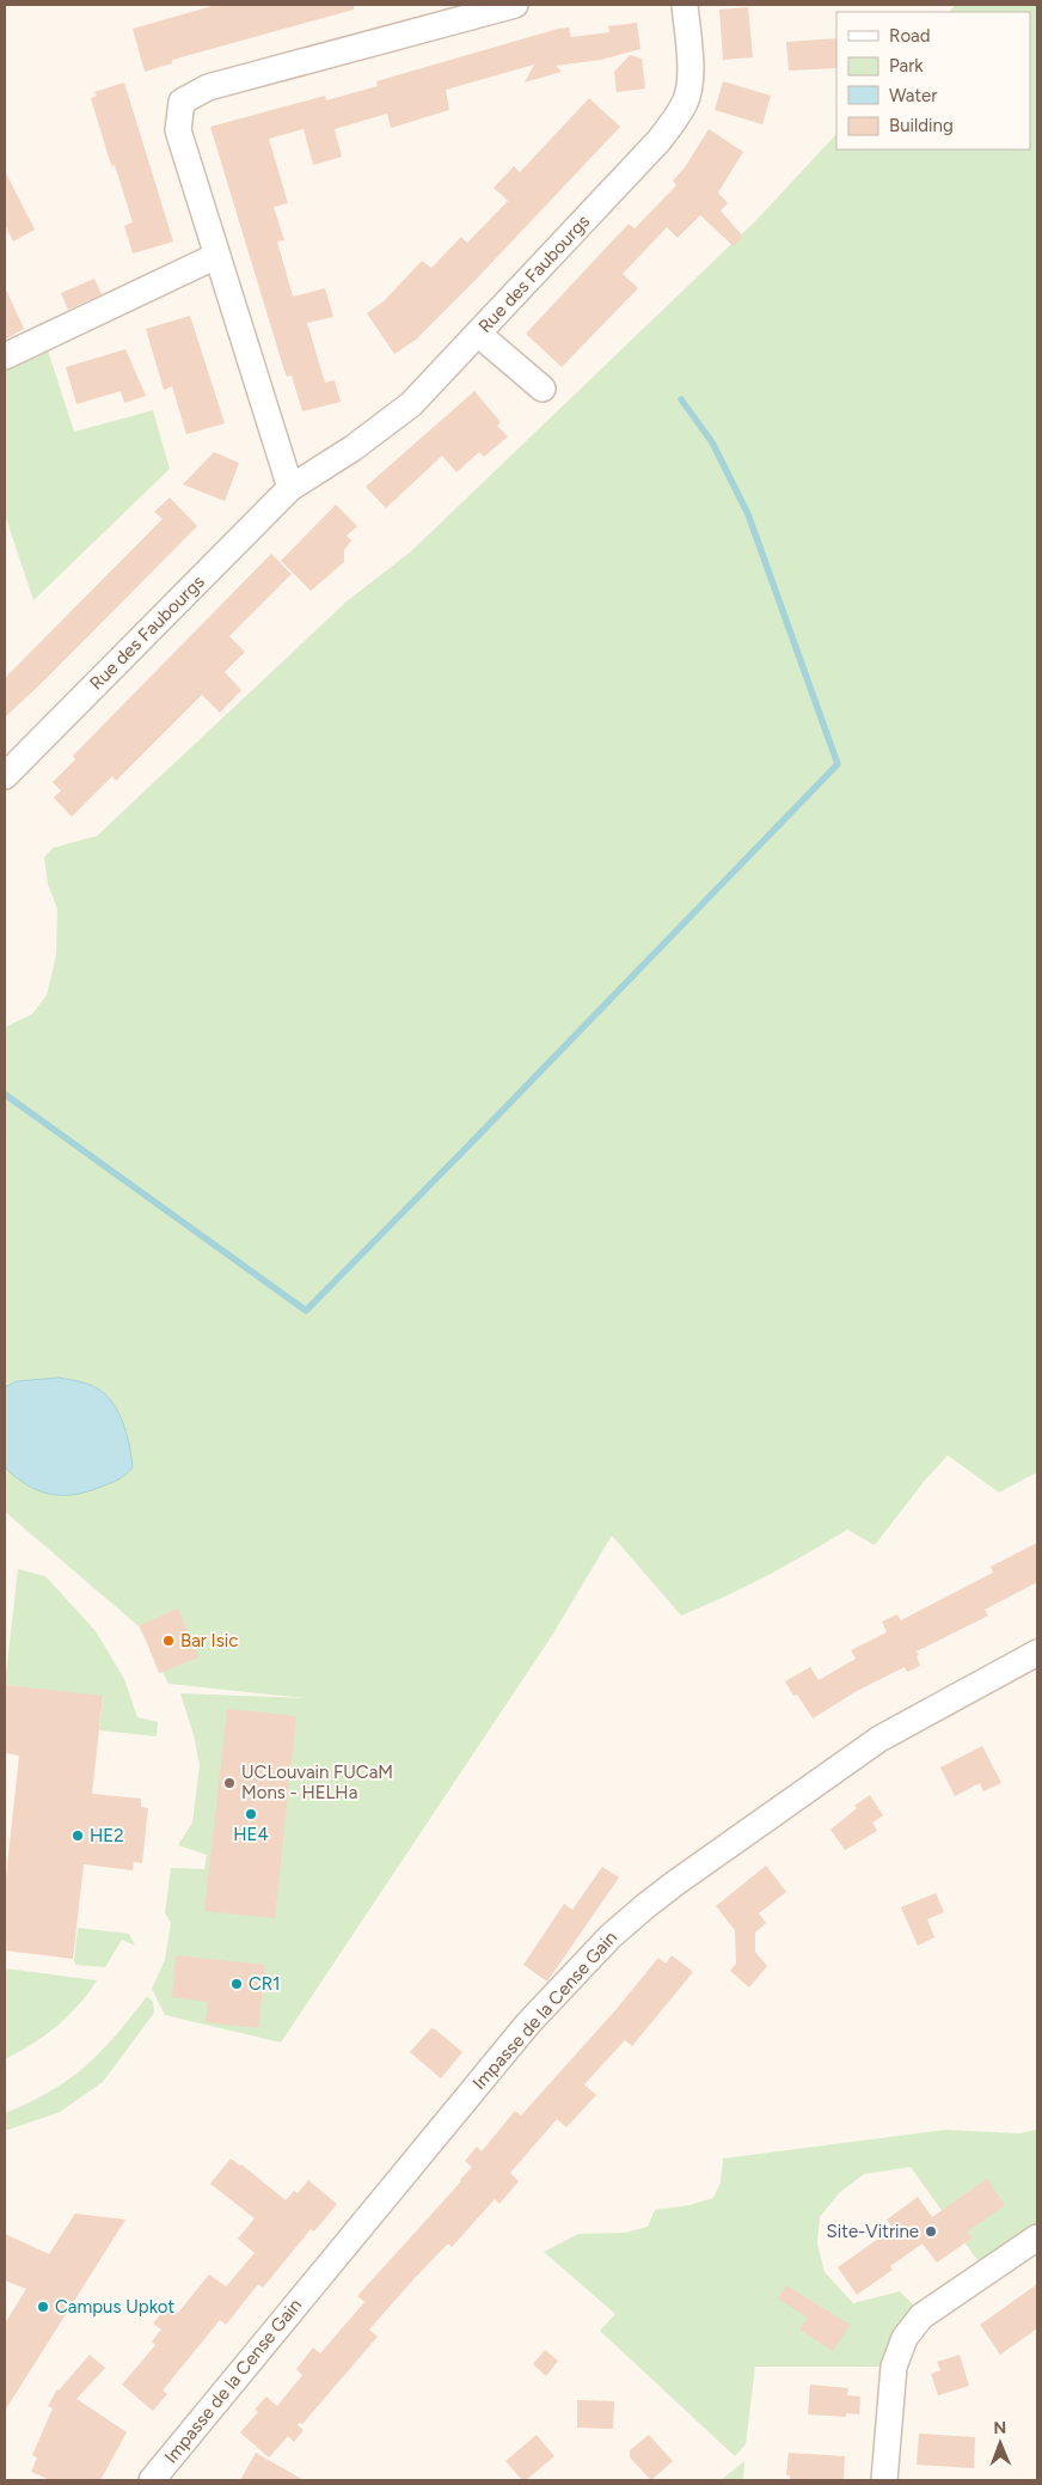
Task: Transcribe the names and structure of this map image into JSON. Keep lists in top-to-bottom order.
{
  "streets": {
    "street": ["Rue des Faubourgs", "Impasse de la Cense Gain"]
  },
  "places": [
    "Bar Isic",
    "UCLouvain FUCaM Mons - HELHa",
    "HE4",
    "HE2",
    "CR1",
    "Site-Vitrine",
    "Campus Upkot"
  ],
  "legend": [
    "Road",
    "Park",
    "Water",
    "Building"
  ],
  "north": "top"
}
